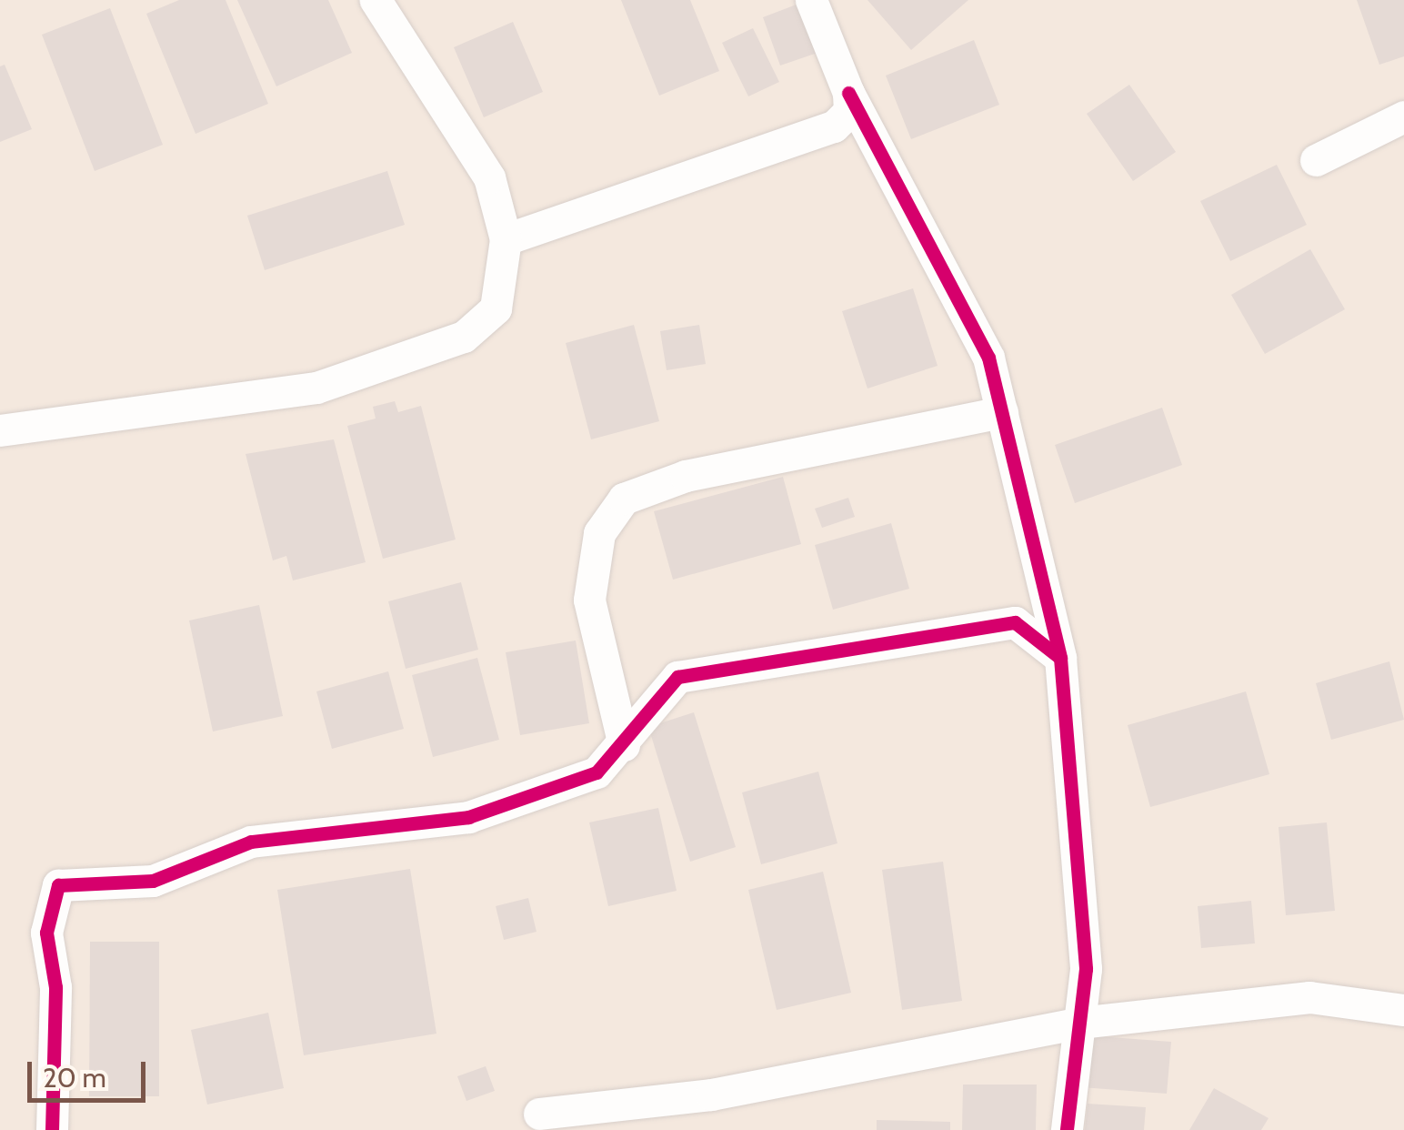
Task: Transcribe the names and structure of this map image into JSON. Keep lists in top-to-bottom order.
{
  "scale_bar": "20 m"
}
